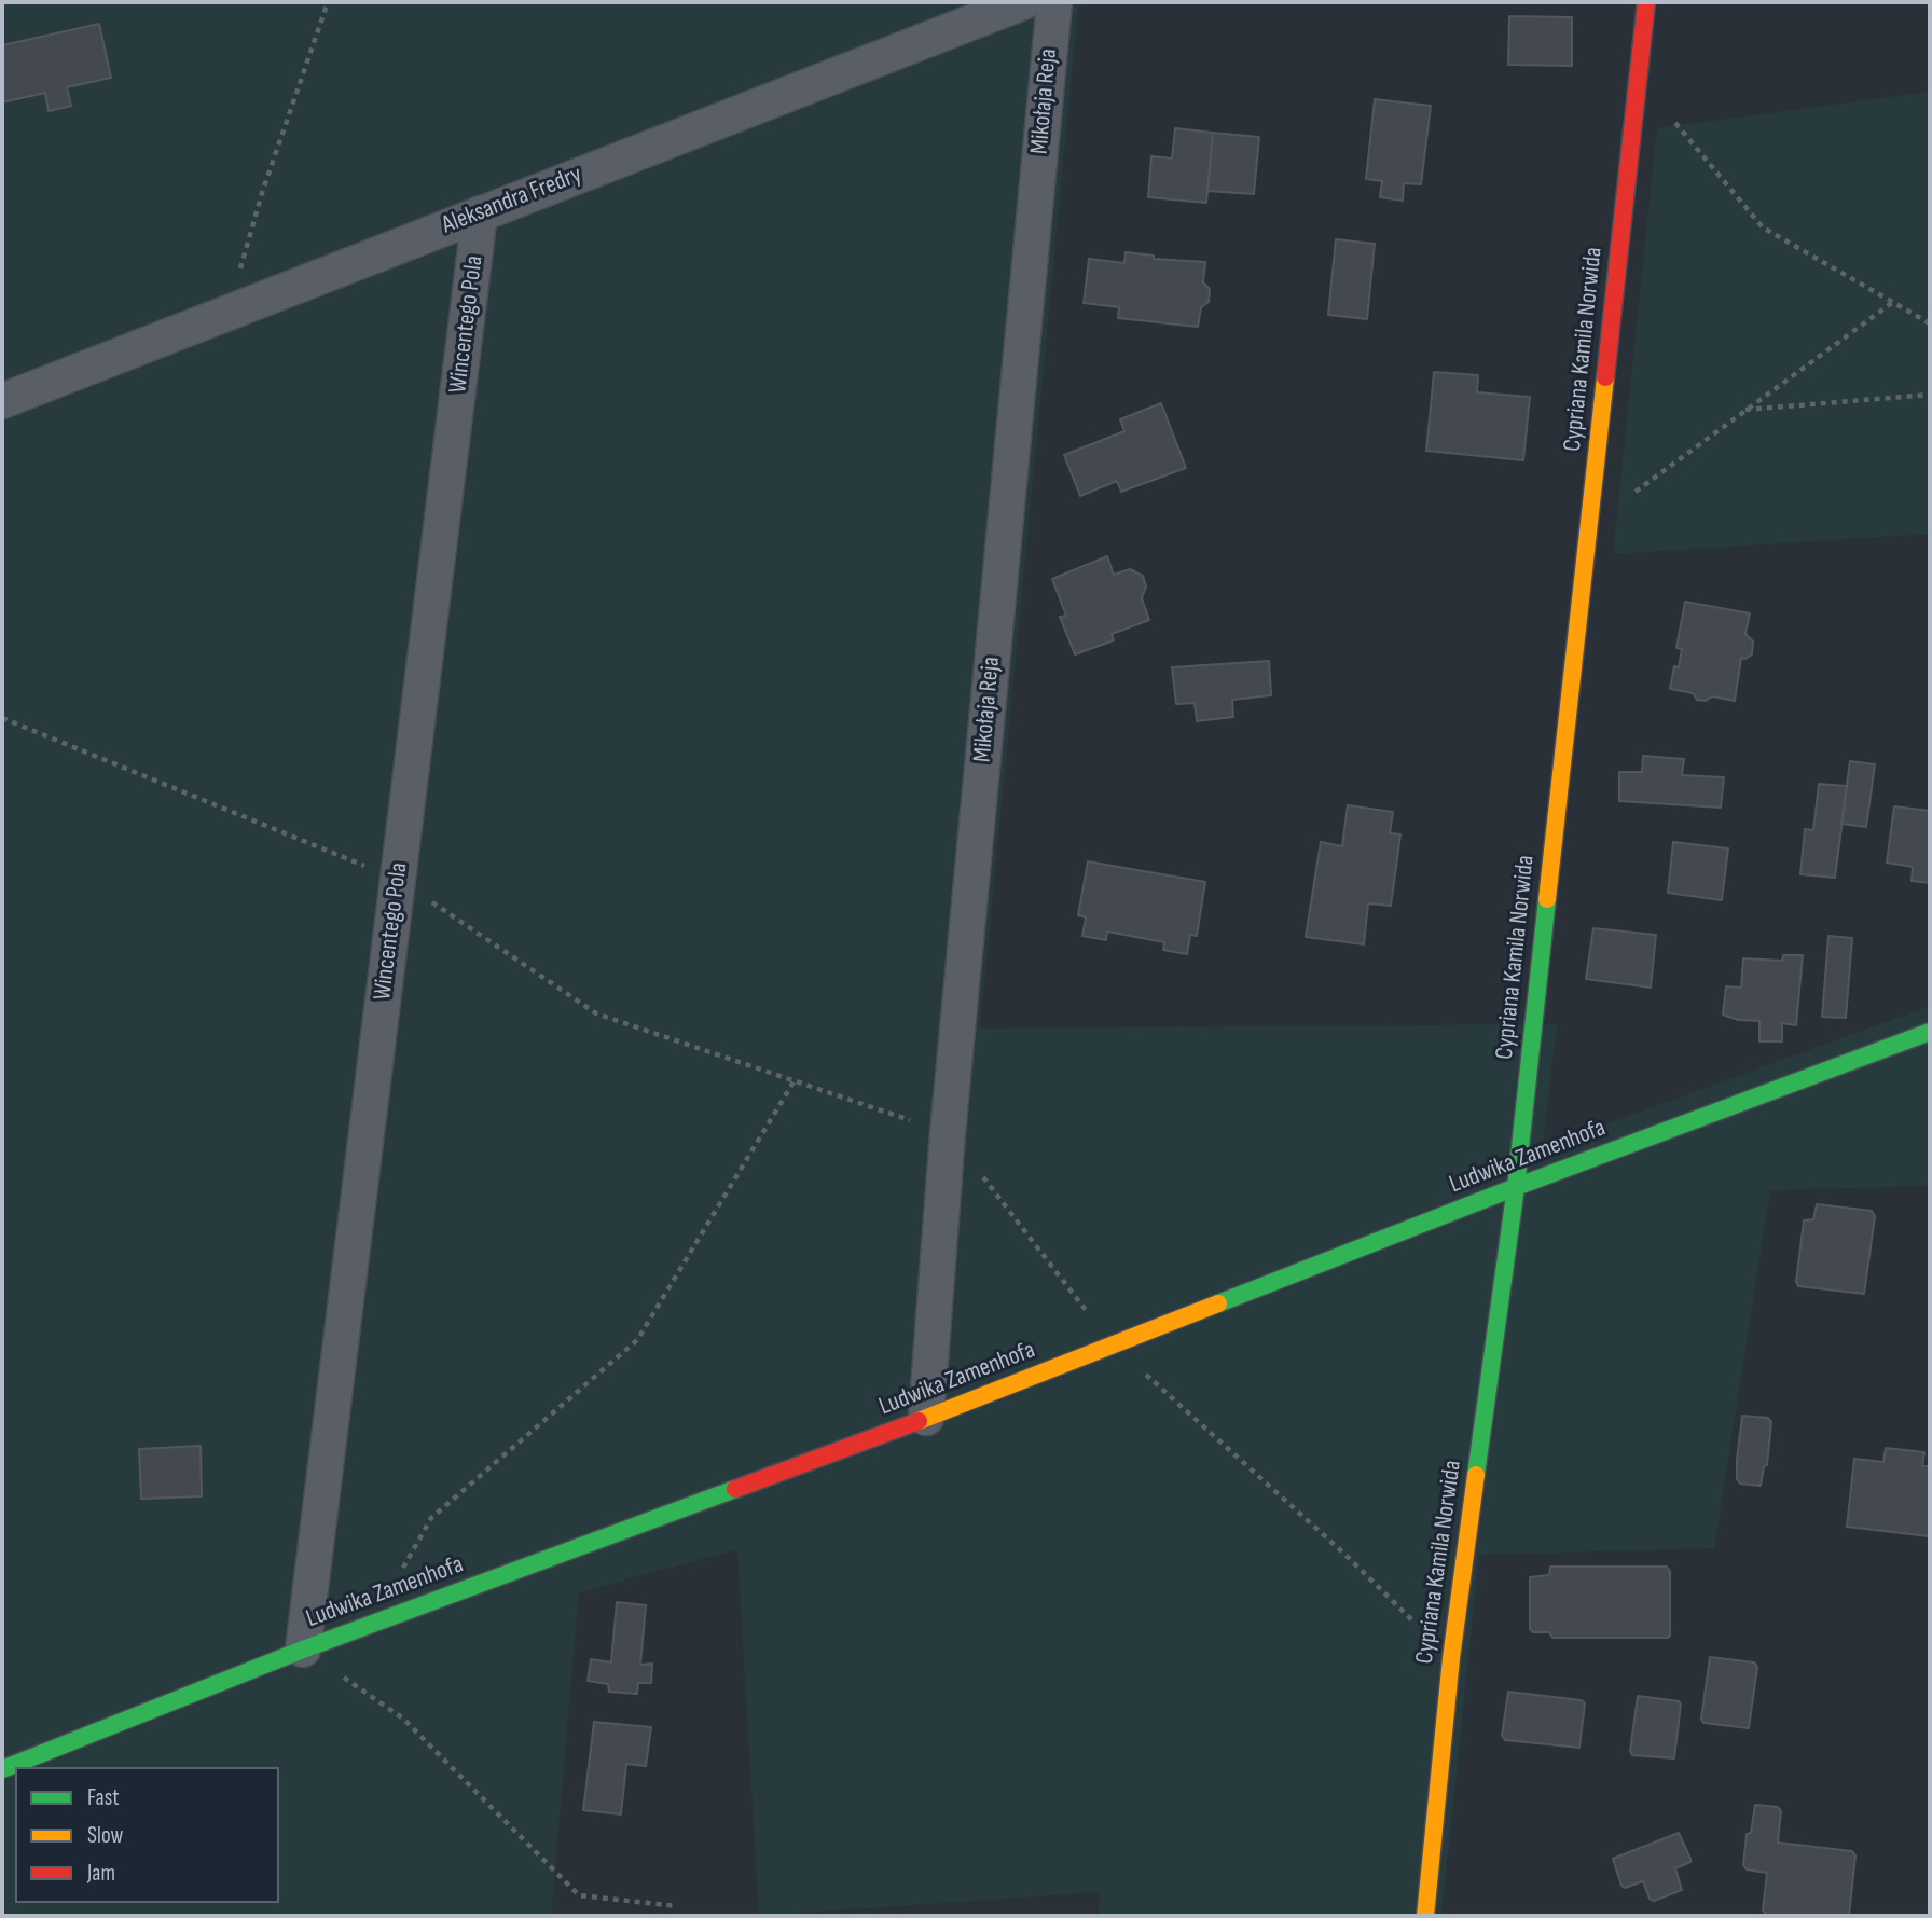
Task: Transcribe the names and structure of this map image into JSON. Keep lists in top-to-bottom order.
{
  "streets": {
    "street": [
      "Mikołaja Reja",
      "Aleksandra Fredry",
      "Wincentego Pola",
      "Cypriana Kamila Norwida",
      "Ludwika Zamenhofa"
    ]
  },
  "crossings": [
    ["Mikołaja Reja", "Ludwika Zamenhofa"],
    ["Aleksandra Fredry", "Wincentego Pola"],
    ["Wincentego Pola", "Ludwika Zamenhofa"],
    ["Cypriana Kamila Norwida", "Ludwika Zamenhofa"]
  ],
  "legend": ["Fast", "Slow", "Jam"]
}
